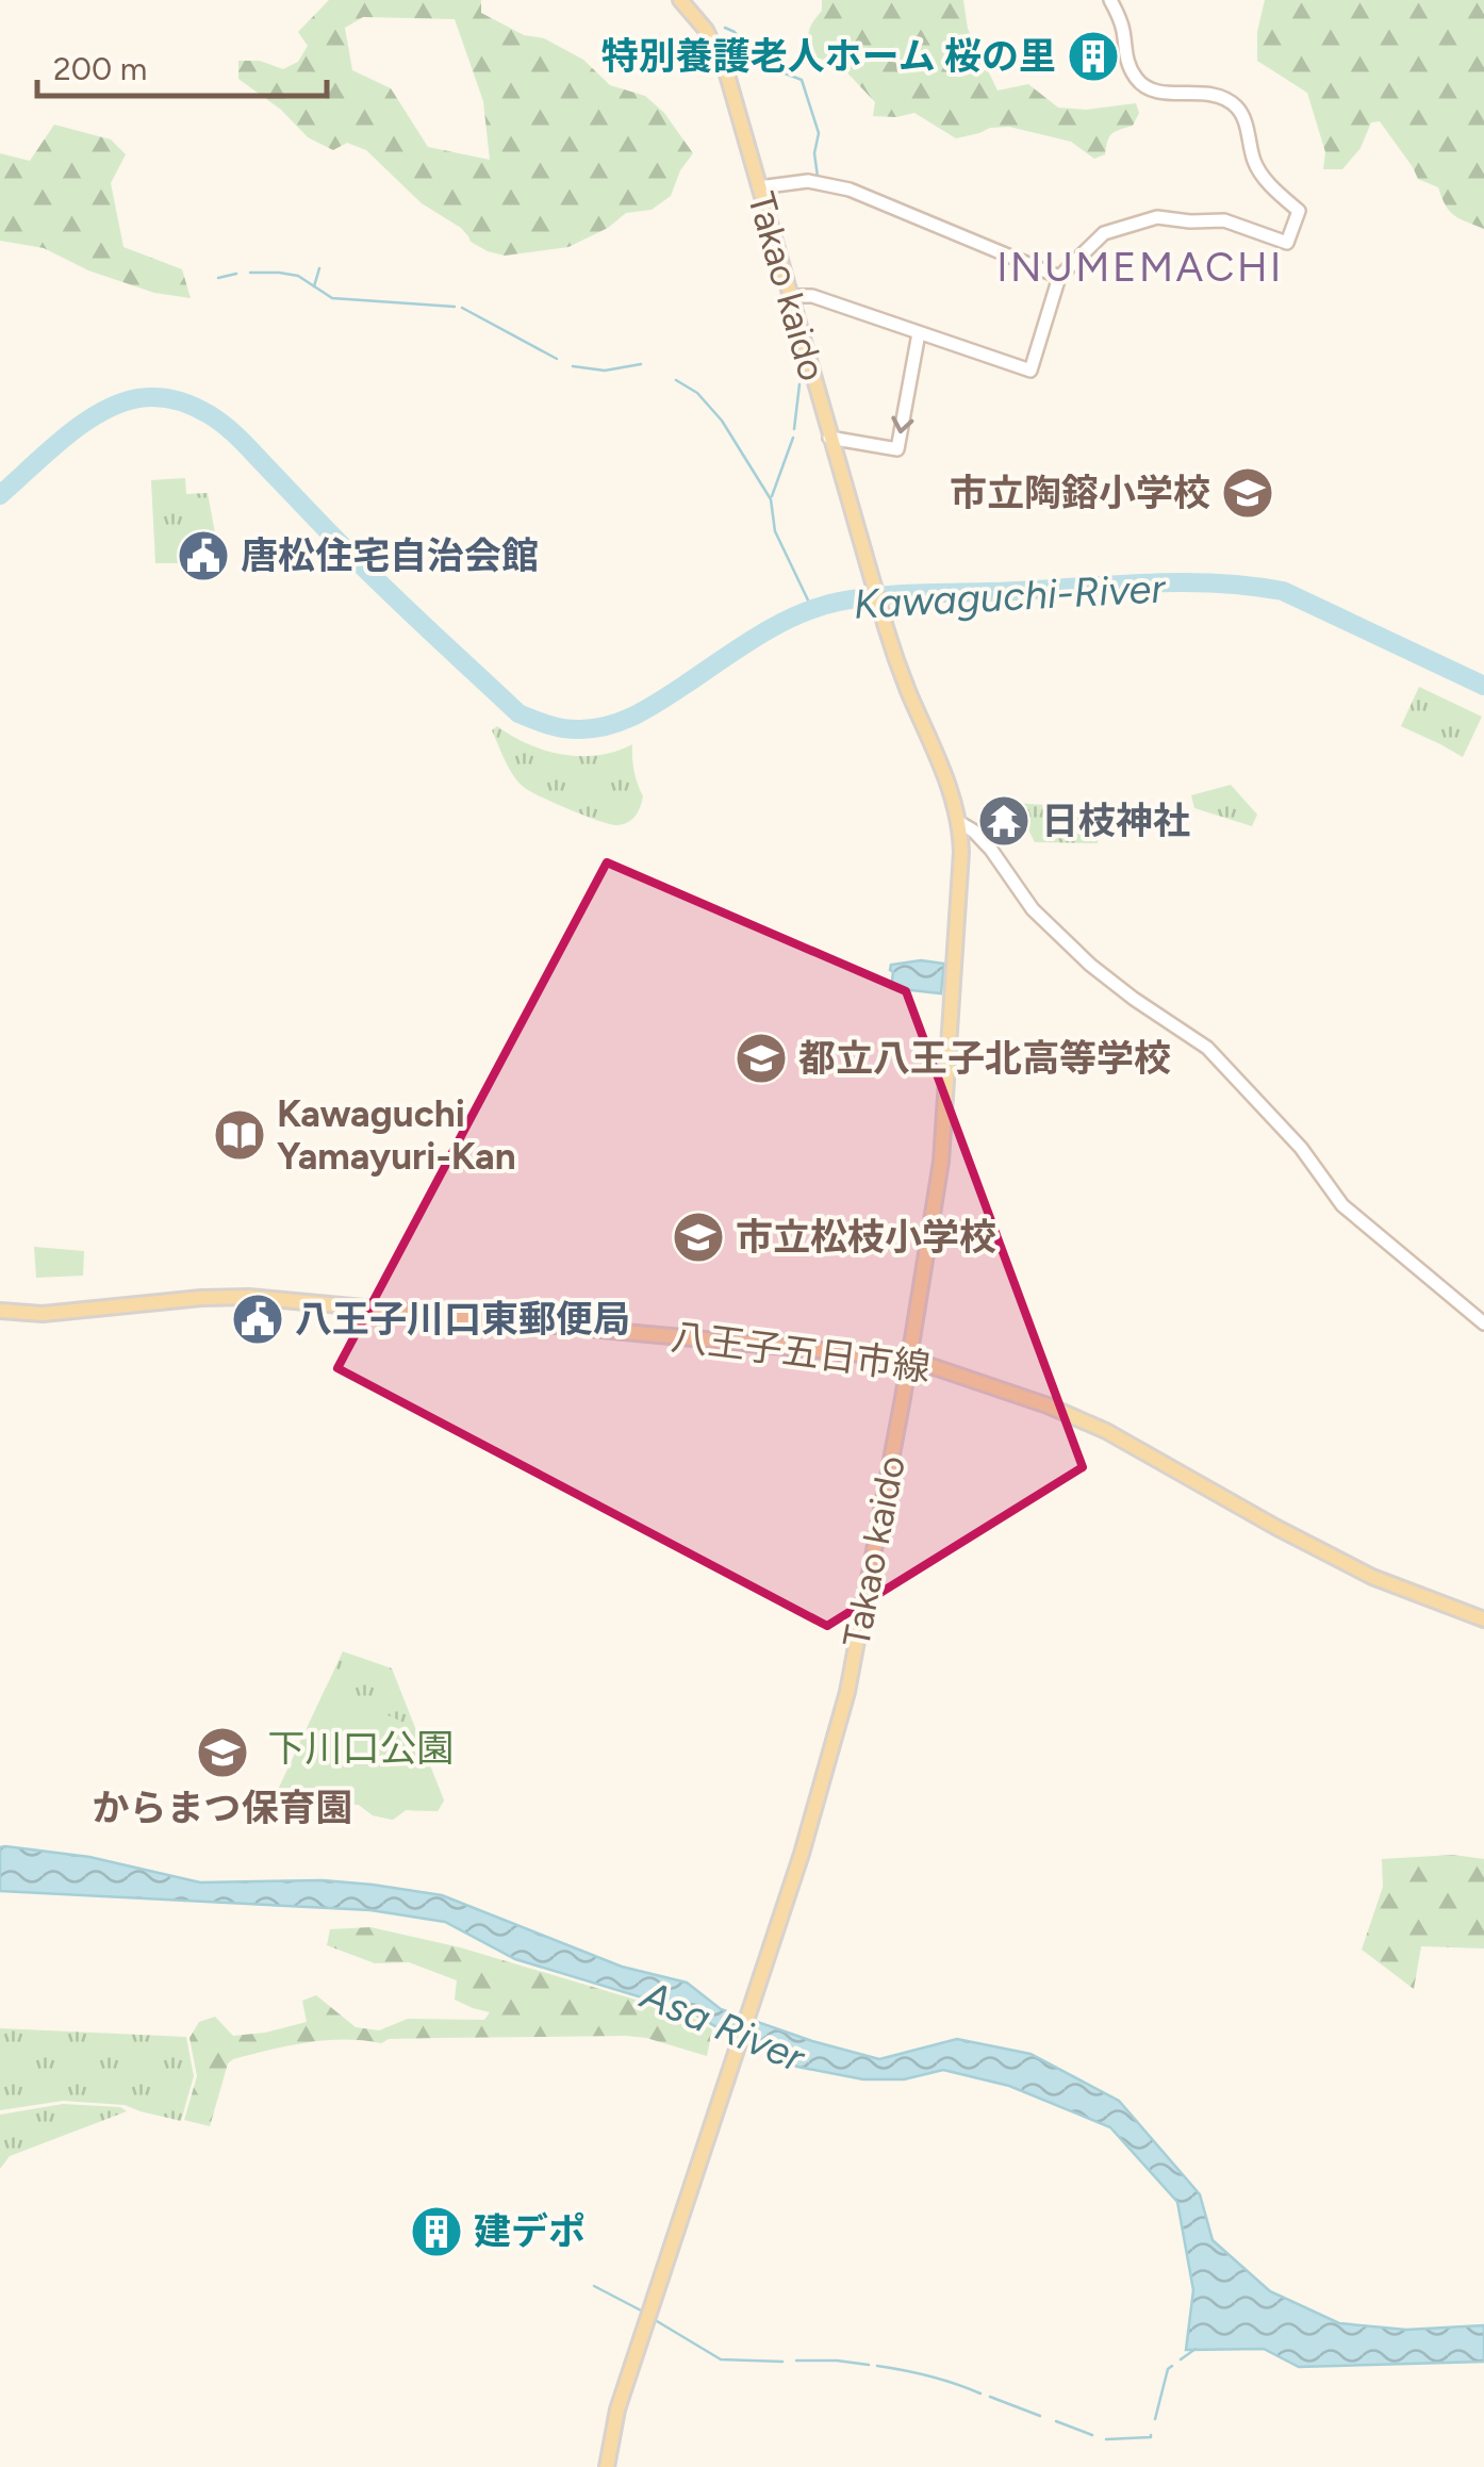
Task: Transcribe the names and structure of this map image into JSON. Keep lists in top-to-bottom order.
{
  "streets": {
    "main road": ["Takao kaido", "八王子五日市線"]
  },
  "crossings": [
    ["Takao kaido", "八王子五日市線"]
  ],
  "districts": ["INUMEMACHI"],
  "water": ["Kawaguchi-River", "Asa River"],
  "parks": ["下川口公園"],
  "places": {
    "building": ["特別養護老人ホーム 桜の里", "建デポ"],
    "school or university": [
      "市立陶鎔小学校",
      "都立八王子北高等学校",
      "市立松枝小学校",
      "からまつ保育園"
    ],
    "public building": ["唐松住宅自治会館", "八王子川口東郵便局"],
    "temple": ["日枝神社"],
    "library": ["Kawaguchi Yamayuri-Kan"]
  },
  "scale_bar": "200 m"
}
